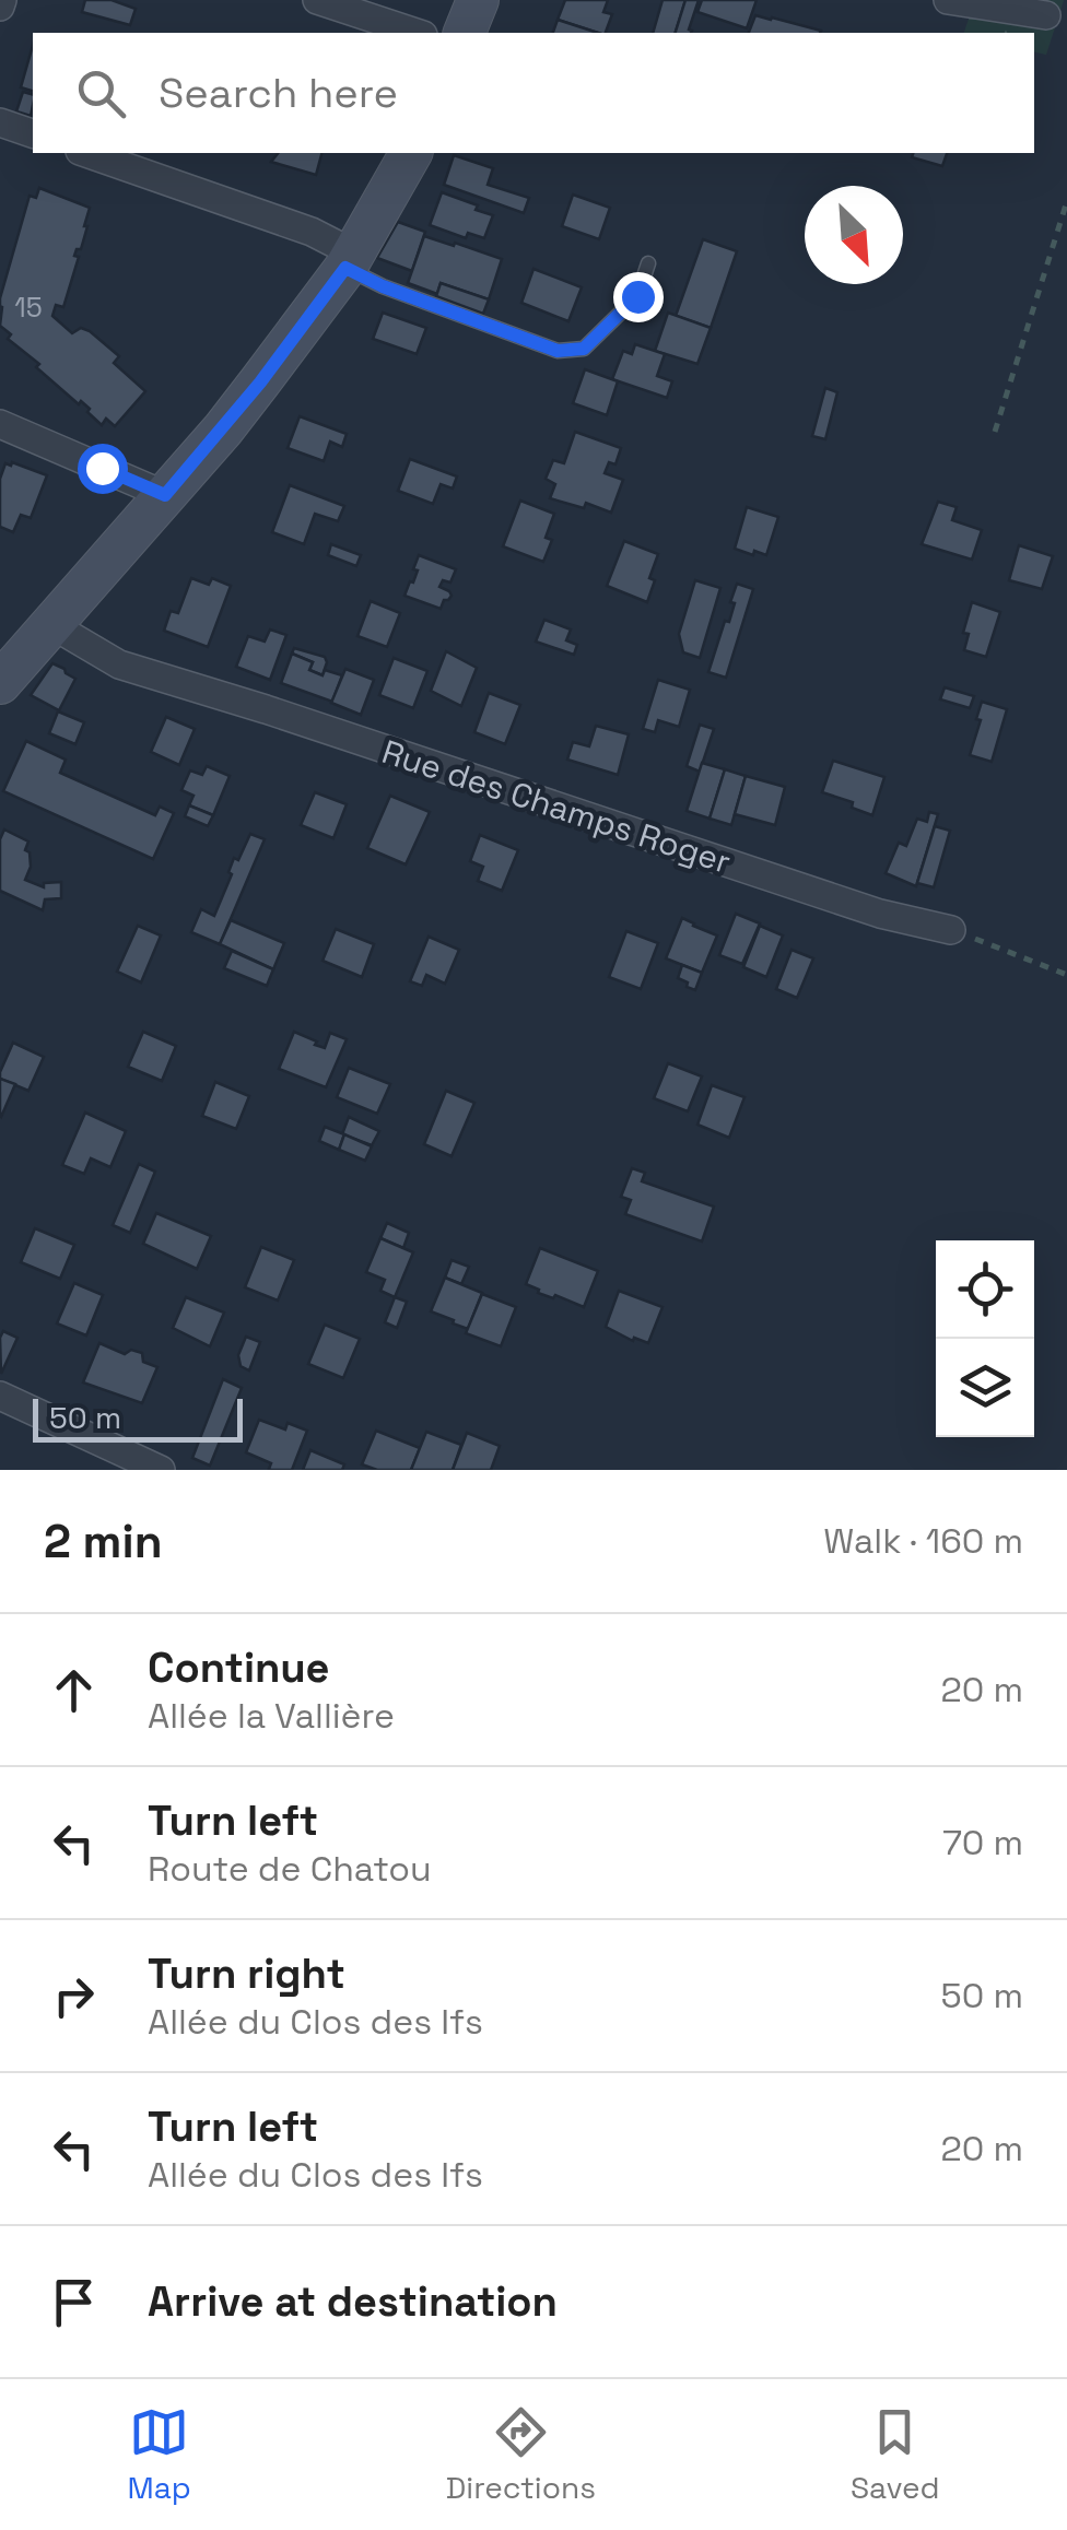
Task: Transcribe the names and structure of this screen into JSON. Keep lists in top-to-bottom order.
{
  "streets": {
    "street": ["Rue des Champs Roger"]
  },
  "house_numbers": ["15"],
  "scale_bar": "50 m",
  "north": "bottom right",
  "page": {
    "search": "Search here",
    "scale": "50 m",
    "heading": ["2 min", "Walk · 160 m"],
    "list": [
      ["Continue", "Allée la Vallière", "20 m"],
      ["Turn left", "Route de Chatou", "70 m"],
      ["Turn right", "Allée du Clos des Ifs", "50 m"],
      ["Turn left", "Allée du Clos des Ifs", "20 m"],
      "Arrive at destination"
    ],
    "nav": ["Map", "Directions", "Saved"]
  }
}
